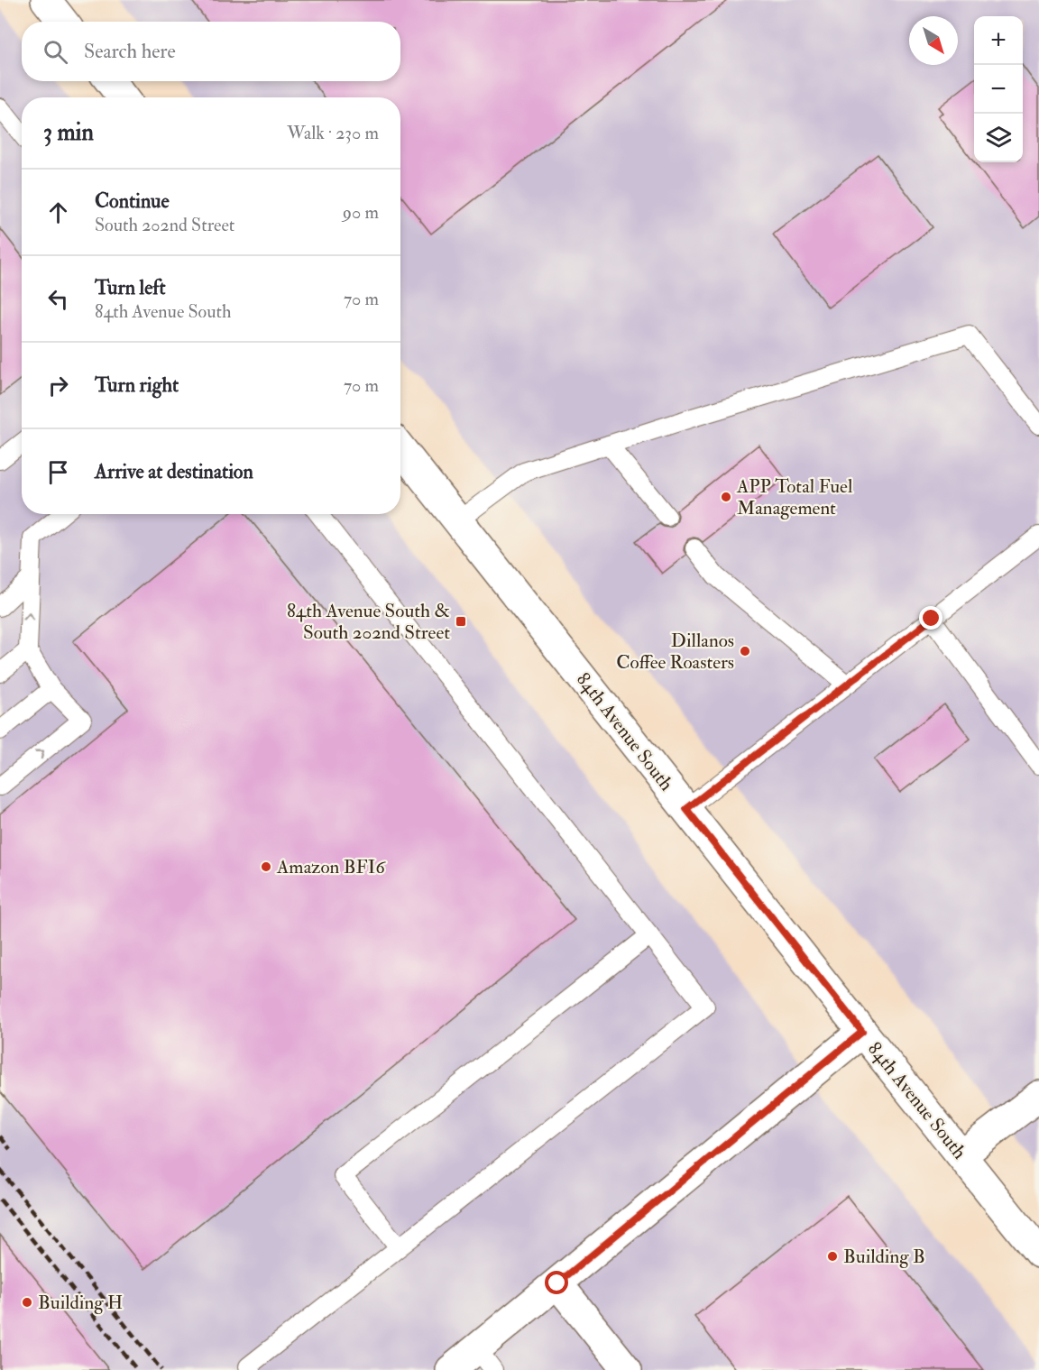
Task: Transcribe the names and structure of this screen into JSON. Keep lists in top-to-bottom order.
{
  "streets": {
    "main road": ["84th Avenue South"]
  },
  "places": {
    "other": [
      "APP Total Fuel Management",
      "Dillanos Coffee Roasters",
      "Amazon BFI6",
      "Building B",
      "Building H"
    ],
    "transit": ["84th Avenue South & South 202nd Street"]
  },
  "north": "bottom right",
  "page": {
    "map_buttons": ["+", "−"],
    "search": "Search here",
    "heading": ["3 min", "Walk · 230 m"],
    "list": [
      ["Continue", "South 202nd Street", "90 m"],
      ["Turn left", "84th Avenue South", "70 m"],
      ["Turn right", "70 m"],
      "Arrive at destination"
    ]
  }
}
